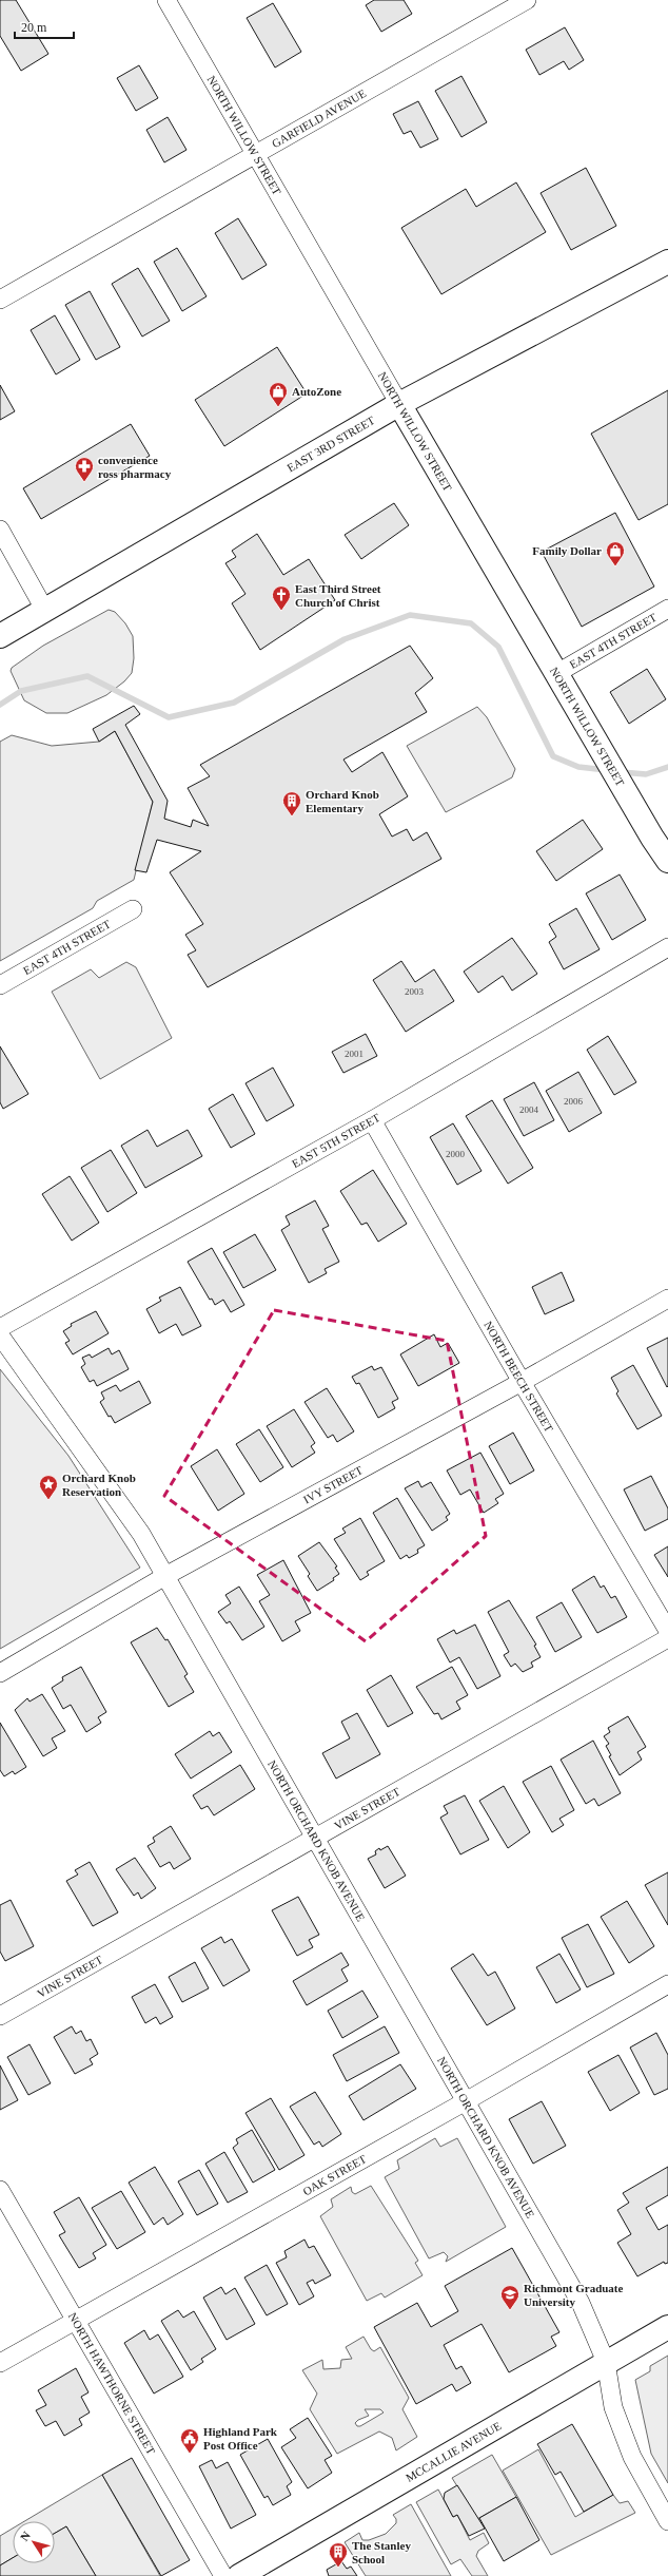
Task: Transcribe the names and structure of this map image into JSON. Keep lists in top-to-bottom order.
{
  "streets": {
    "main road": ["NORTH WILLOW STREET", "EAST 3RD STREET", "MCCALLIE AVENUE"],
    "street": [
      "GARFIELD AVENUE",
      "EAST 4TH STREET",
      "EAST 5TH STREET",
      "NORTH BEECH STREET",
      "IVY STREET",
      "VINE STREET",
      "NORTH ORCHARD KNOB AVENUE",
      "OAK STREET",
      "NORTH HAWTHORNE STREET"
    ]
  },
  "crossings": [
    ["GARFIELD AVENUE", "NORTH WILLOW STREET"],
    ["NORTH WILLOW STREET", "EAST 3RD STREET"],
    ["NORTH WILLOW STREET", "EAST 4TH STREET"],
    ["EAST 5TH STREET", "NORTH BEECH STREET"],
    ["NORTH BEECH STREET", "IVY STREET"],
    ["IVY STREET", "NORTH ORCHARD KNOB AVENUE"],
    ["VINE STREET", "NORTH ORCHARD KNOB AVENUE"],
    ["NORTH ORCHARD KNOB AVENUE", "OAK STREET"],
    ["NORTH ORCHARD KNOB AVENUE", "MCCALLIE AVENUE"],
    ["OAK STREET", "NORTH HAWTHORNE STREET"]
  ],
  "places": {
    "shop": ["AutoZone", "Family Dollar"],
    "pharmacy": ["convenience ross pharmacy"],
    "church": ["East Third Street Church of Christ"],
    "building": ["Orchard Knob Elementary", "The Stanley School"],
    "place": ["Orchard Knob Reservation"],
    "school or university": ["Richmont Graduate University"],
    "public building": ["Highland Park Post Office"]
  },
  "house_numbers": [
    "2003",
    "2001",
    "2006",
    "2004",
    "2000"
  ],
  "scale_bar": "20 m",
  "north": "top left"
}
